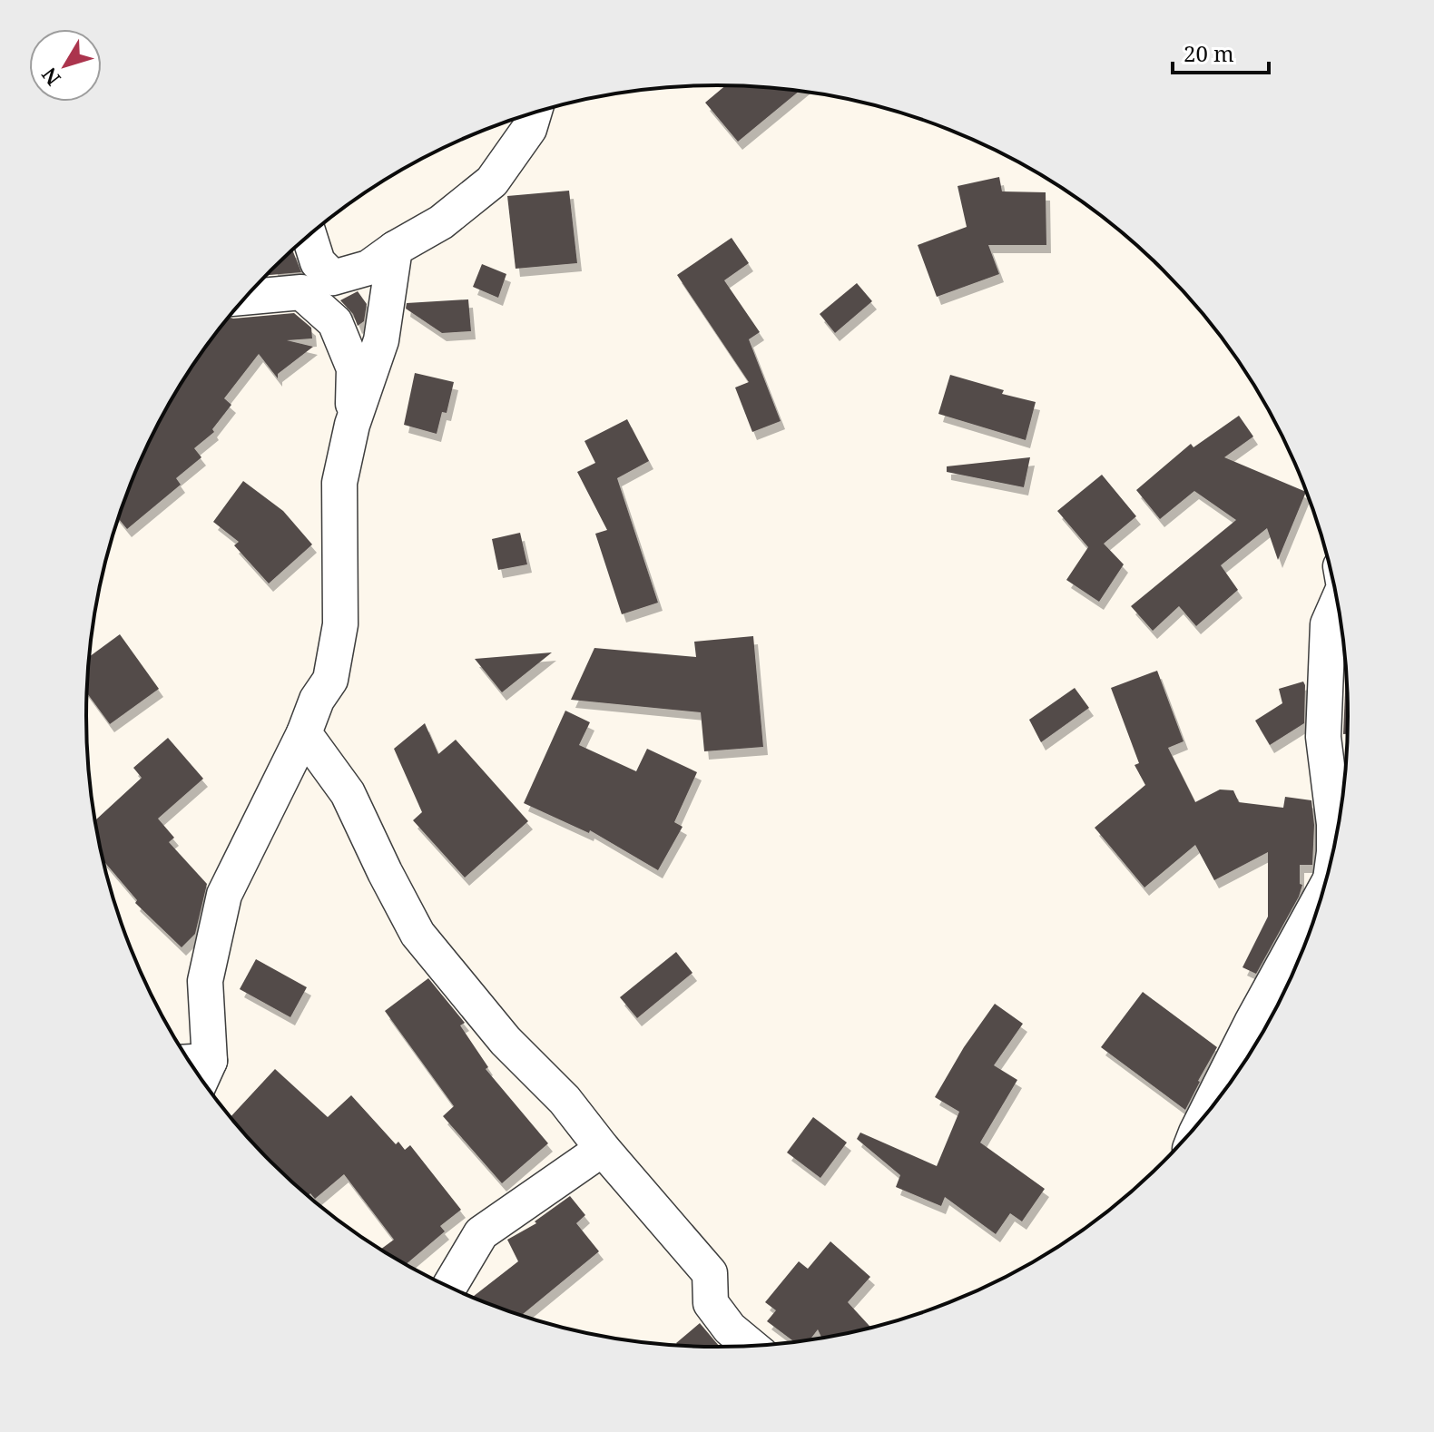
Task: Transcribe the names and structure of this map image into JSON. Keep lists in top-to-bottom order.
{
  "scale_bar": "20 m",
  "north": "bottom left"
}
